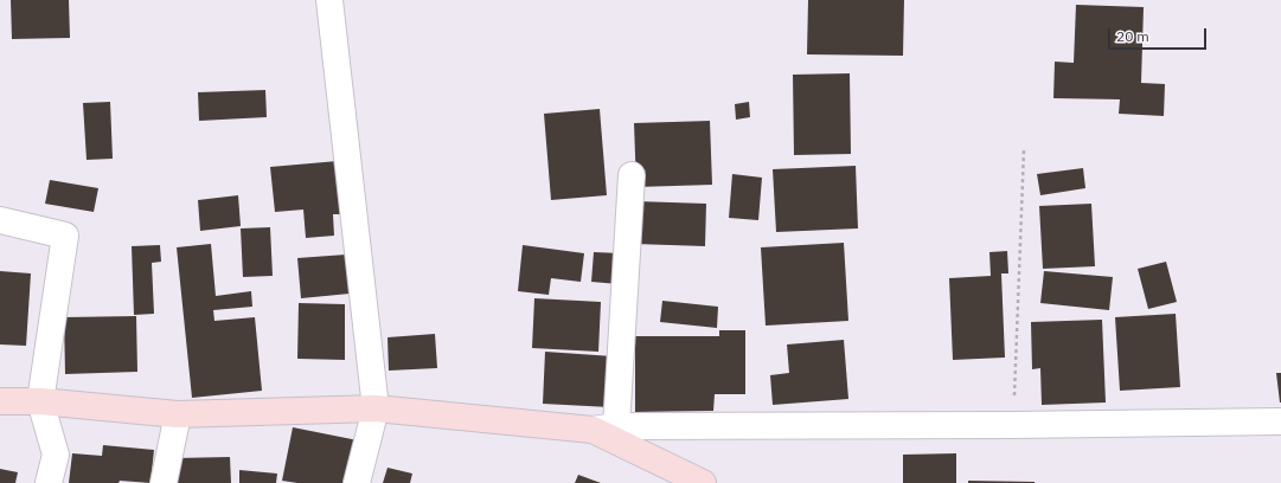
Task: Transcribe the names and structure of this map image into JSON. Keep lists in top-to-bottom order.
{
  "scale_bar": "20 m"
}
